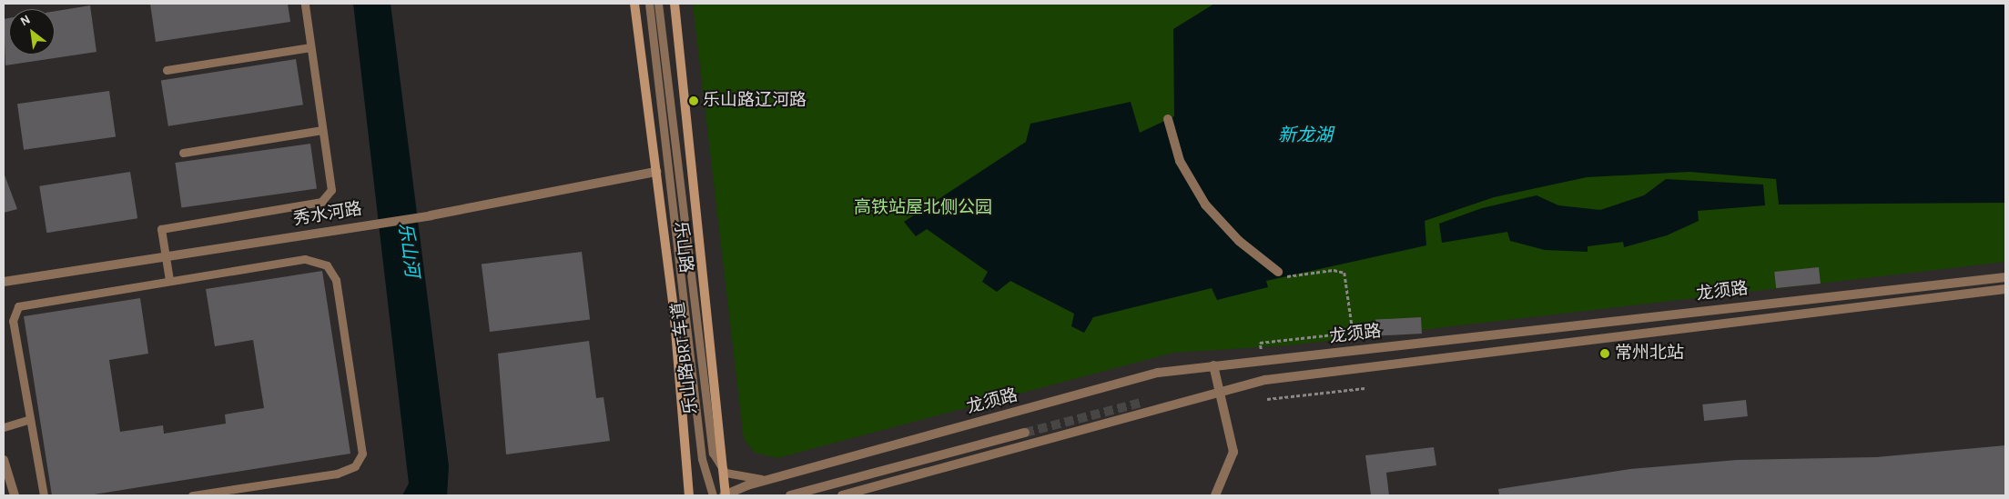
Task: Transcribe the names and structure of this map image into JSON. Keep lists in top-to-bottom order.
{
  "streets": {
    "main road": ["乐山路"],
    "street": ["秀水河路", "龙须路"],
    "lane": ["乐山路BRT车道"]
  },
  "crossings": [
    ["秀水河路", "乐山路"],
    ["乐山路", "龙须路"],
    ["乐山路", "乐山路BRT车道"]
  ],
  "water": ["新龙湖", "乐山河"],
  "parks": ["高铁站屋北侧公园"],
  "places": ["乐山路辽河路", "常州北站"],
  "north": "top left"
}
